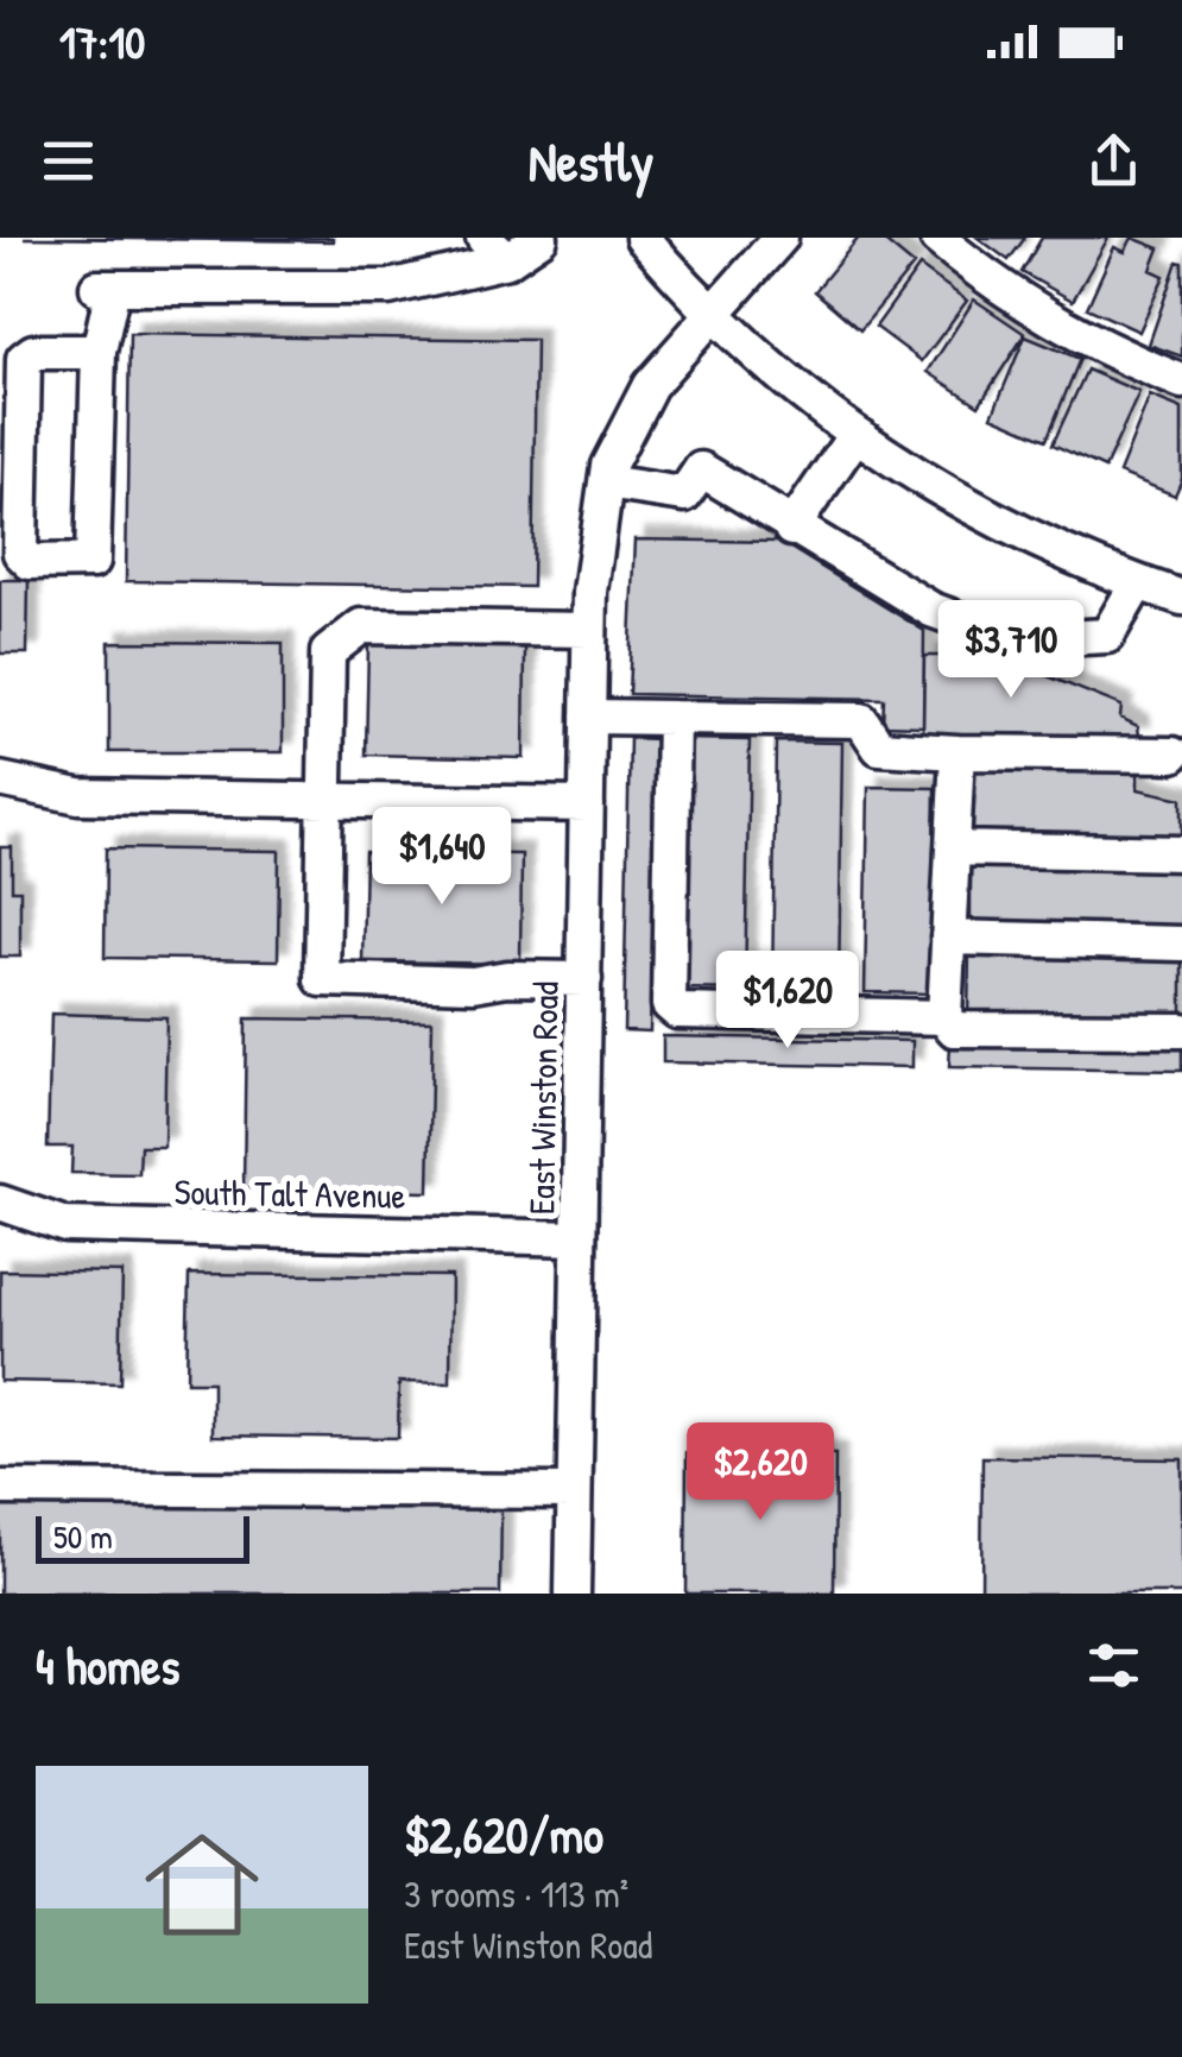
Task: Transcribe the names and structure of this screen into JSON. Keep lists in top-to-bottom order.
{
  "streets": {
    "street": ["East Winston Road", "South Talt Avenue"]
  },
  "crossings": [
    ["East Winston Road", "South Talt Avenue"]
  ],
  "scale_bar": "50 m",
  "page": {
    "status": "17:10",
    "header": "Nestly",
    "price": [
      "$3,710",
      "$1,640",
      "$1,620",
      "$2,620"
    ],
    "scale": "50 m",
    "heading": "4 homes",
    "list": [
      {
        "name": "$2,620/mo",
        "note": "3 rooms · 113 m² · East Winston Road"
      }
    ]
  }
}
